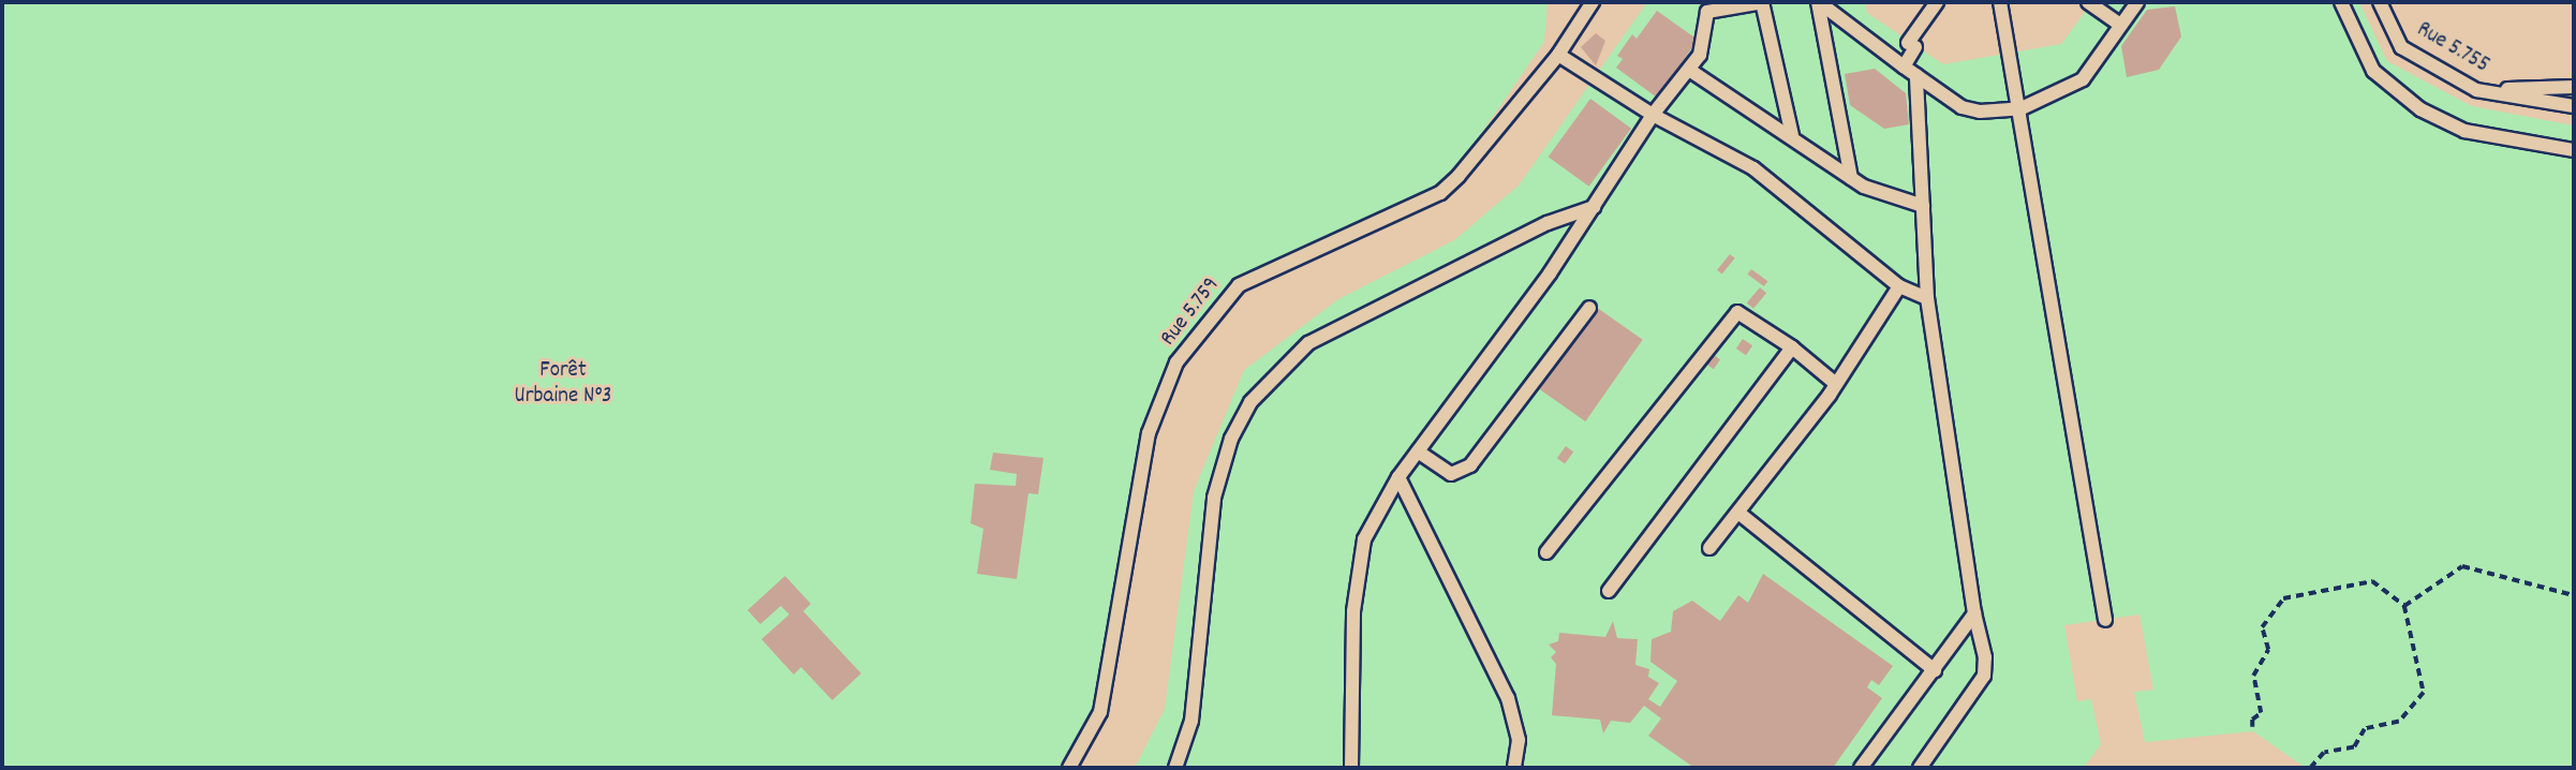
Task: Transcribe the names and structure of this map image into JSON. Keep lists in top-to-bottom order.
{
  "streets": {
    "lane": ["Rue 5.755", "Rue 5.759"]
  },
  "parks": ["Forêt Urbaine N°3"]
}
